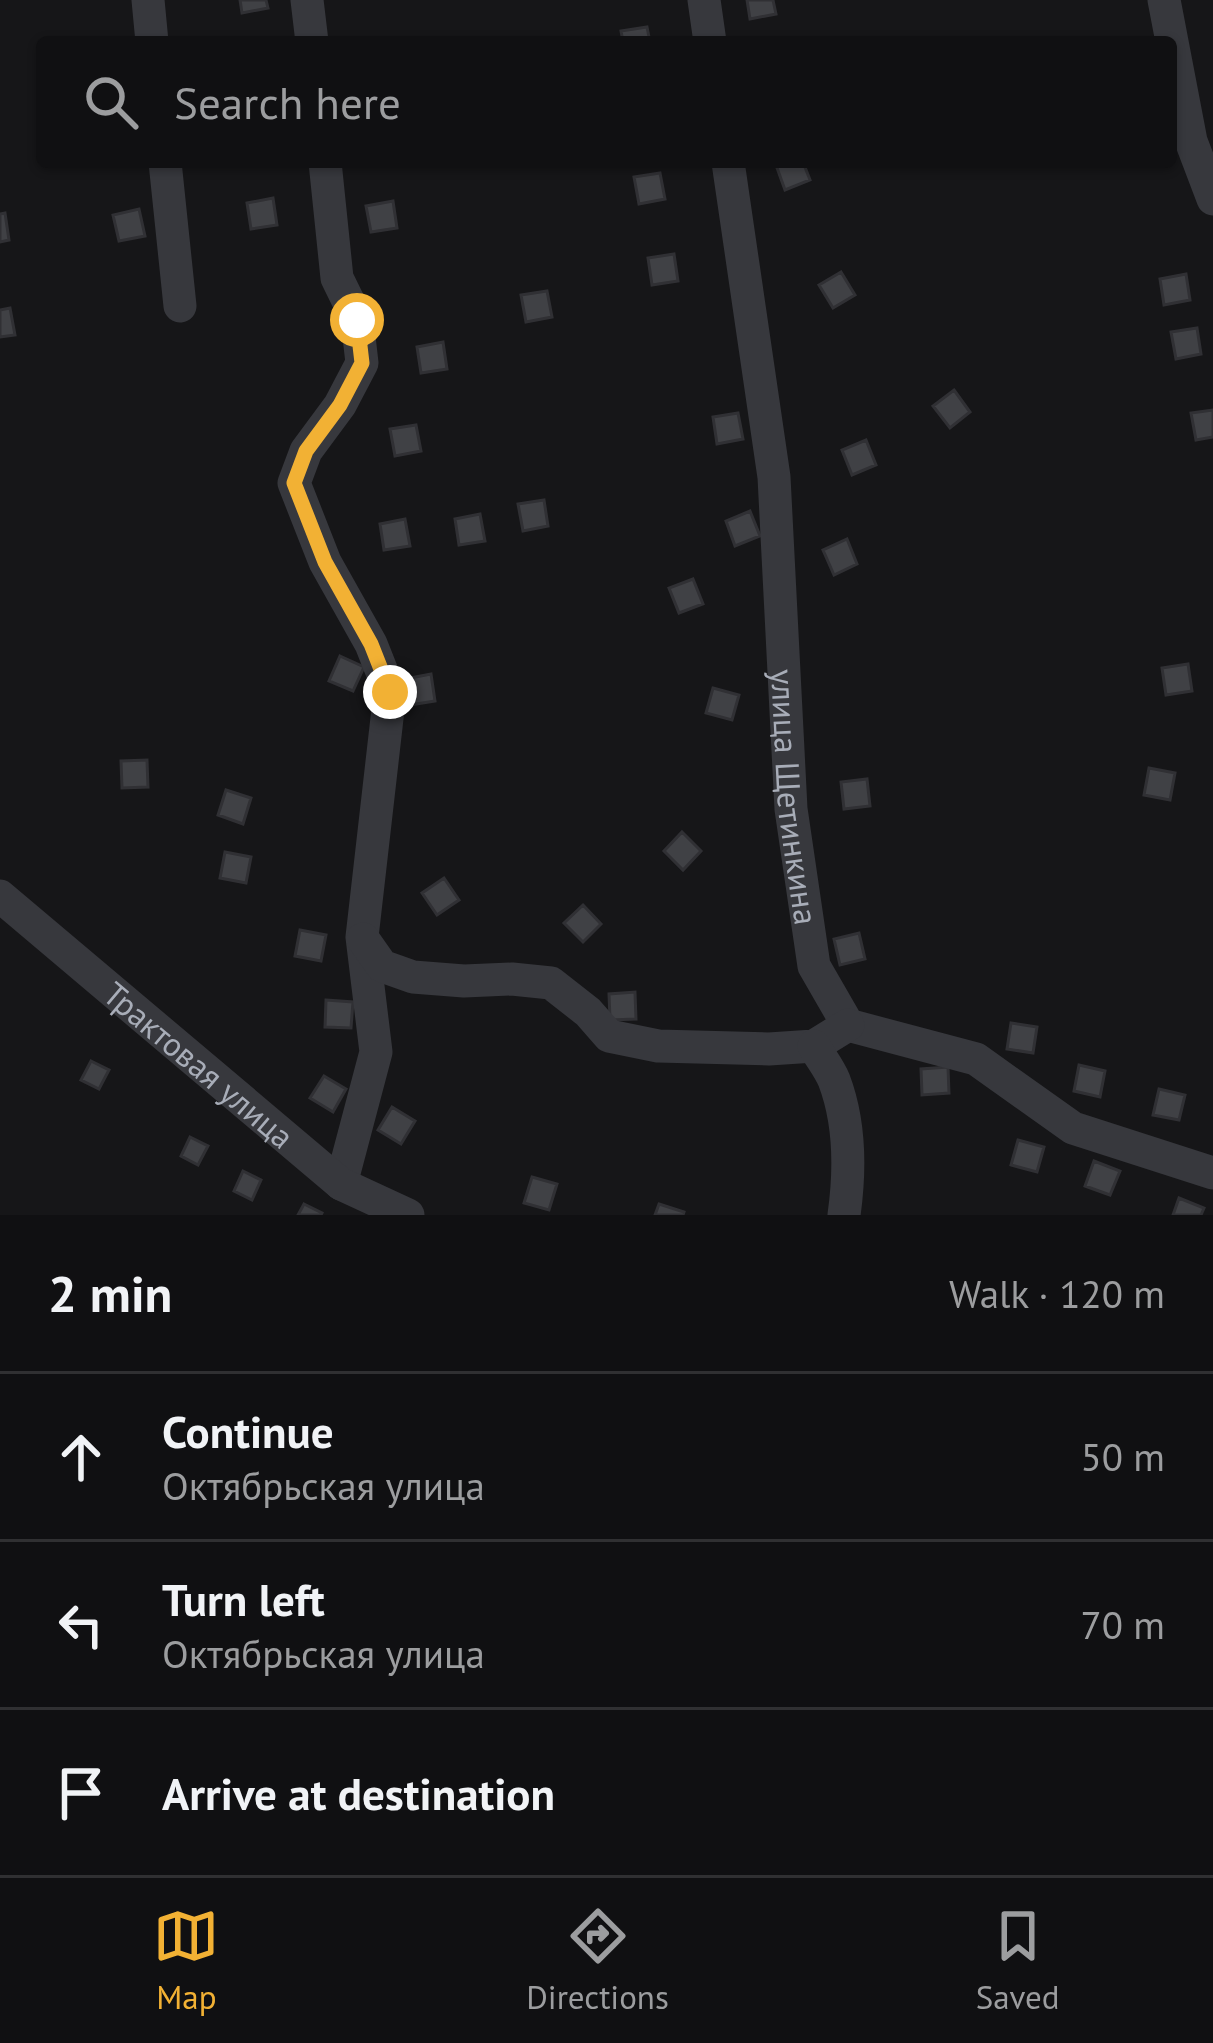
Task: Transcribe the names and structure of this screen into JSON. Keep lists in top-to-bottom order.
{
  "streets": {
    "street": ["улица Щетинкина", "Трактовая улица"]
  },
  "page": {
    "search": "Search here",
    "heading": ["2 min", "Walk · 120 m"],
    "list": [
      ["Continue", "Октябрьская улица", "50 m"],
      ["Turn left", "Октябрьская улица", "70 m"],
      "Arrive at destination"
    ],
    "nav": ["Map", "Directions", "Saved"]
  }
}
